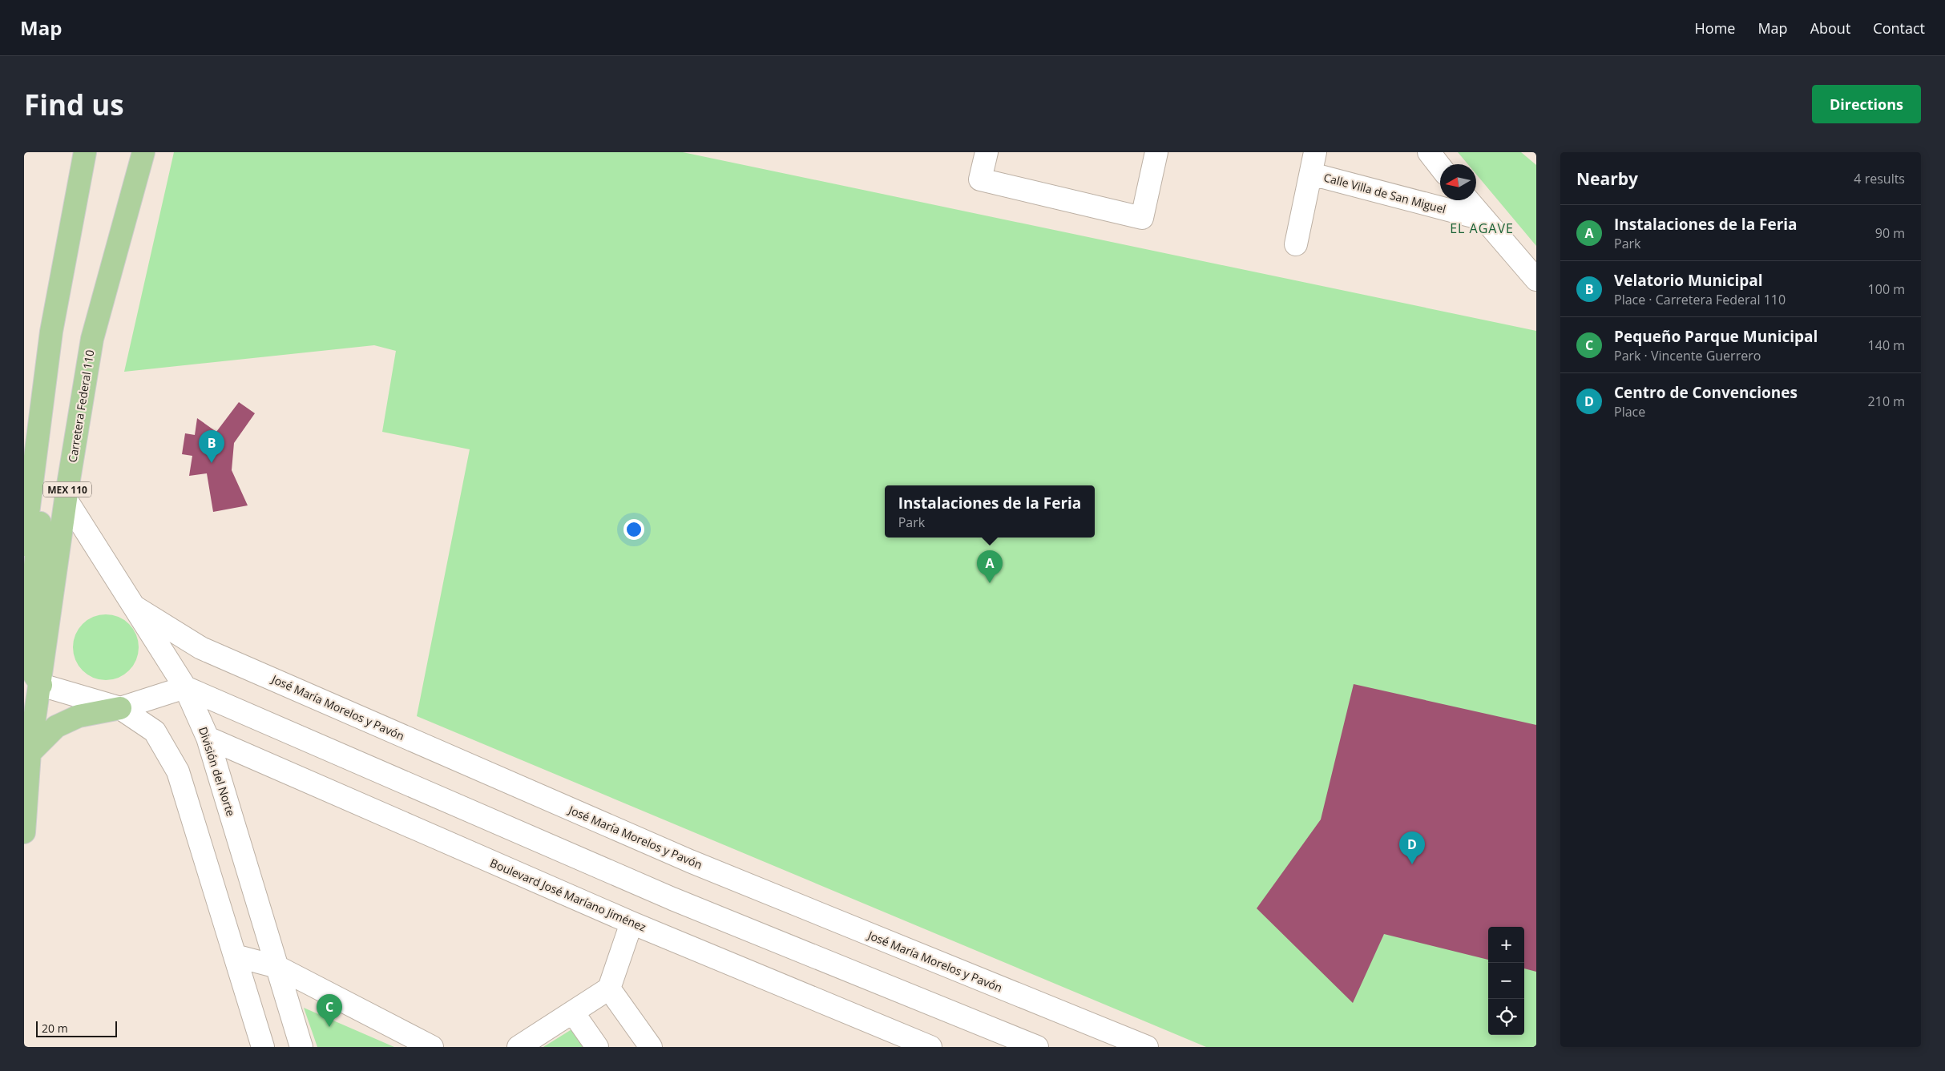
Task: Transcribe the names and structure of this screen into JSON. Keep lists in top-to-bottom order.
{
  "streets": {
    "main road": ["Carretera Federal 110", "MEX 110"],
    "street": [
      "Calle Villa de San Miguel",
      "José María Morelos y Pavón",
      "División del Norte",
      "Boulevard José Maríano Jiménez"
    ]
  },
  "crossings": [
    ["Carretera Federal 110", "División del Norte"],
    ["José María Morelos y Pavón", "División del Norte"],
    ["División del Norte", "Boulevard José Maríano Jiménez"]
  ],
  "districts": ["EL AGAVE"],
  "scale_bar": "20 m",
  "north": "left",
  "page": {
    "header": "Map",
    "nav": [
      "Home",
      "Map",
      "About",
      "Contact"
    ],
    "buttons": "Directions",
    "title": "Find us",
    "heading": ["Nearby", "4 results"],
    "list": [
      {
        "mark": "A",
        "name": "Instalaciones de la Feria",
        "note": "Park",
        "value": "90 m"
      },
      {
        "mark": "B",
        "name": "Velatorio Municipal",
        "note": "Place · Carretera Federal 110",
        "value": "100 m"
      },
      {
        "mark": "C",
        "name": "Pequeño Parque Municipal",
        "note": "Park · Vincente Guerrero",
        "value": "140 m"
      },
      {
        "mark": "D",
        "name": "Centro de Convenciones",
        "note": "Place",
        "value": "210 m"
      }
    ],
    "pins": [
      "B",
      "A",
      "D",
      "C"
    ],
    "popup": ["Instalaciones de la Feria", "Park"],
    "map_buttons": ["+", "−"],
    "scale": "20 m"
  }
}
